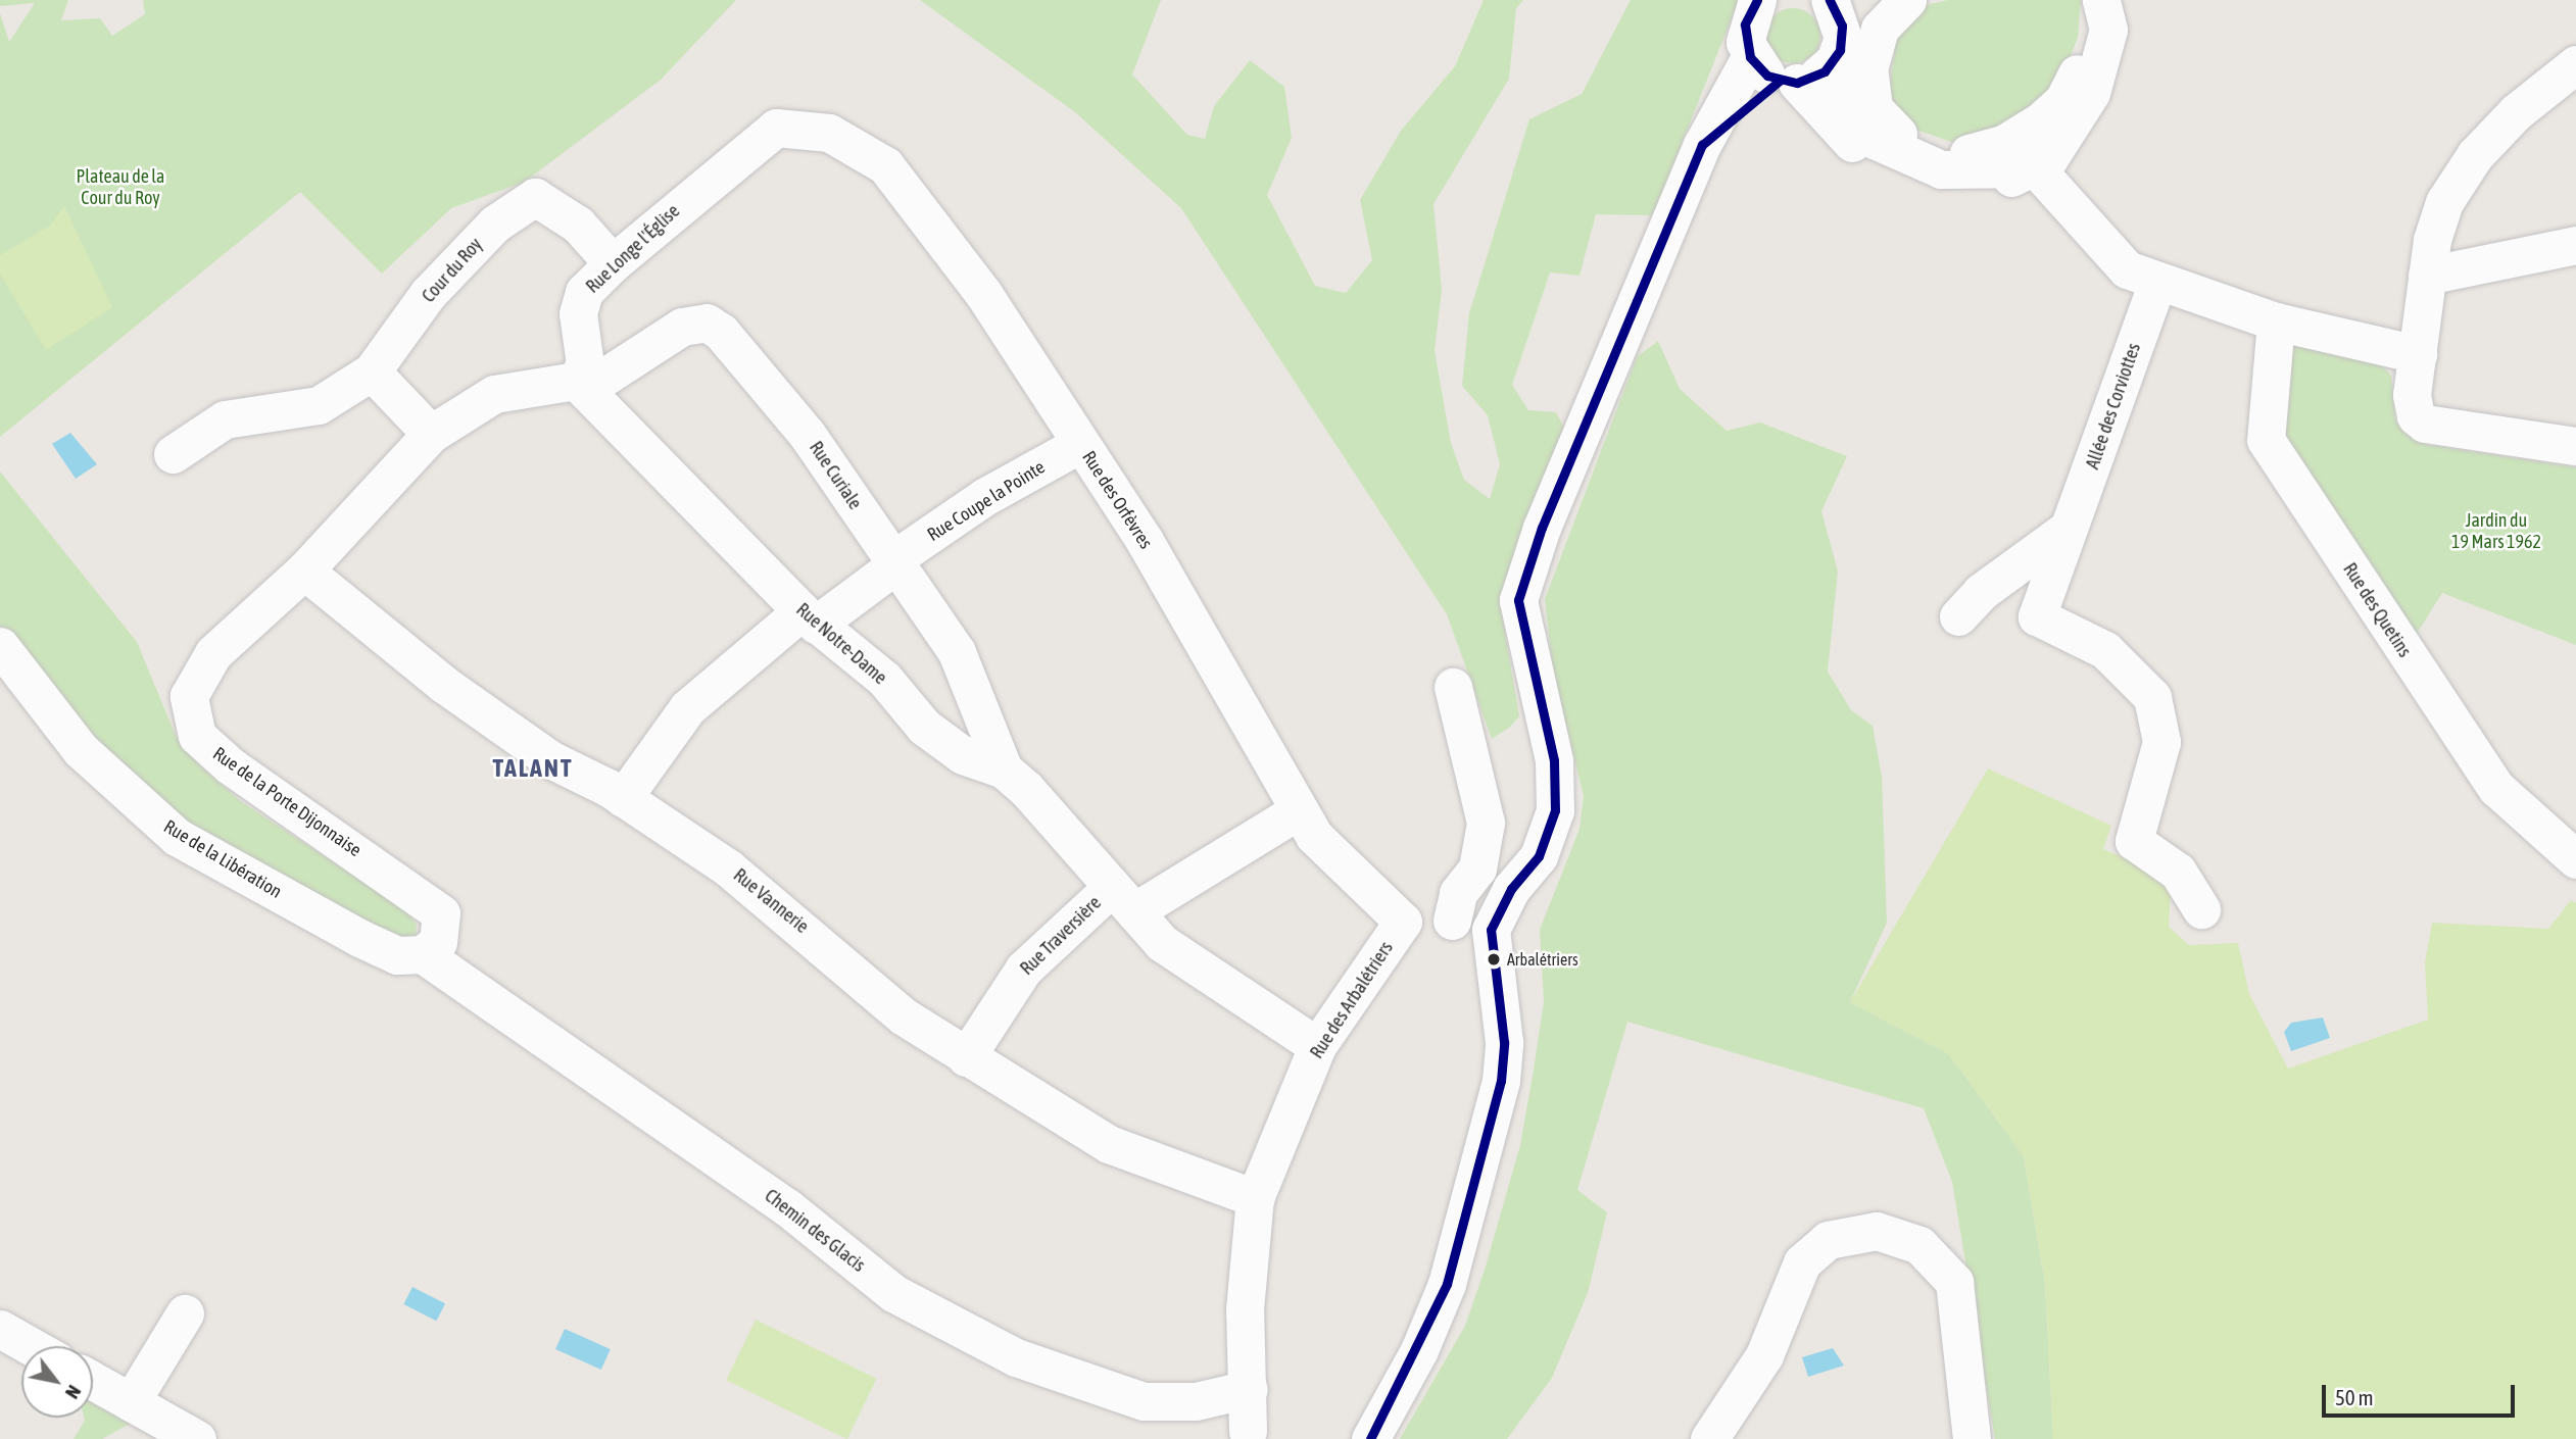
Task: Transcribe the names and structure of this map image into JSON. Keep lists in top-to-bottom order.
{
  "streets": {
    "street": [
      "Rue Longe l'Église",
      "Cour du Roy",
      "Allée des Corviottes",
      "Rue Curiale",
      "Rue des Orfèvres",
      "Rue Coupe la Pointe",
      "Rue des Quetins",
      "Rue Notre-Dame",
      "Rue de la Porte Dijonnaise",
      "Rue de la Libération",
      "Rue Vannerie",
      "Rue Traversière",
      "Rue des Arbalétriers",
      "Chemin des Glacis"
    ]
  },
  "crossings": [
    ["Rue Longe l'Église", "Cour du Roy"],
    ["Rue Longe l'Église", "Rue Curiale"],
    ["Rue Longe l'Église", "Rue des Orfèvres"],
    ["Rue Longe l'Église", "Rue Notre-Dame"],
    ["Rue Curiale", "Rue Coupe la Pointe"],
    ["Rue Curiale", "Rue Notre-Dame"],
    ["Rue des Orfèvres", "Rue Coupe la Pointe"],
    ["Rue des Orfèvres", "Rue Traversière"],
    ["Rue des Orfèvres", "Rue des Arbalétriers"],
    ["Rue Coupe la Pointe", "Rue Notre-Dame"],
    ["Rue Coupe la Pointe", "Rue Vannerie"],
    ["Rue Notre-Dame", "Rue Traversière"],
    ["Rue Notre-Dame", "Rue des Arbalétriers"],
    ["Rue de la Porte Dijonnaise", "Rue de la Libération"],
    ["Rue de la Porte Dijonnaise", "Rue Vannerie"],
    ["Rue de la Porte Dijonnaise", "Chemin des Glacis"],
    ["Rue de la Libération", "Chemin des Glacis"],
    ["Rue Vannerie", "Rue Traversière"],
    ["Rue Vannerie", "Rue des Arbalétriers"],
    ["Rue des Arbalétriers", "Chemin des Glacis"]
  ],
  "districts": ["TALANT"],
  "parks": ["Plateau de la Cour du Roy", "Jardin du 19 Mars 1962"],
  "places": ["Arbalétriers"],
  "scale_bar": "50 m",
  "north": "bottom right"
}
